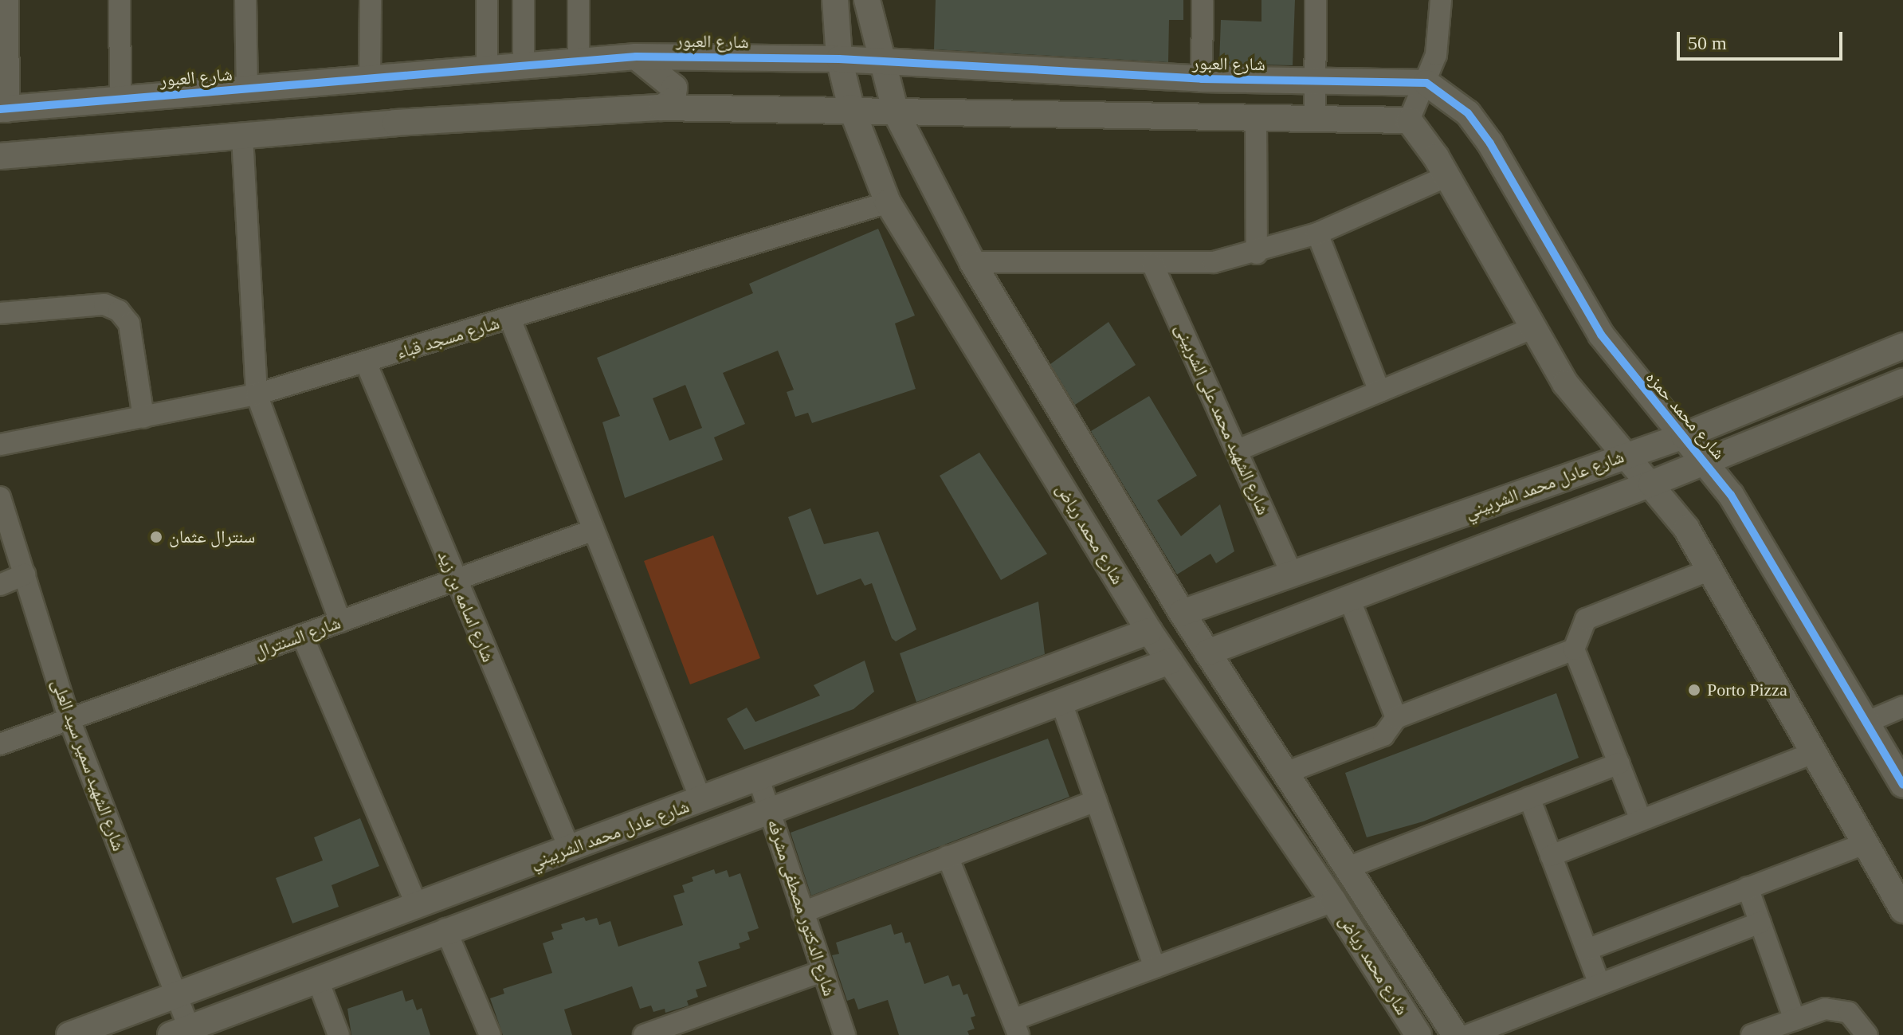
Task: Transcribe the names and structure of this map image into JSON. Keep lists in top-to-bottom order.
{
  "streets": {
    "street": [
      "شارع العبور",
      "شارع مسجد قباء",
      "شارع محمد حمزه",
      "شارع الشهيد محمد على الشربينى",
      "شارع عادل محمد الشربيني",
      "شارع محمد رياض",
      "شارع اسامه بن زيد",
      "شارع السنترال",
      "شارع الشهيد سمير سيد العلى",
      "شارع الدكتور مصطفى مشرفه"
    ]
  },
  "crossings": [
    ["شارع العبور", "شارع محمد حمزه"],
    ["شارع العبور", "شارع محمد رياض"],
    ["شارع مسجد قباء", "شارع محمد رياض"],
    ["شارع مسجد قباء", "شارع اسامه بن زيد"],
    ["شارع محمد حمزه", "شارع عادل محمد الشربيني"],
    ["شارع الشهيد محمد على الشربينى", "شارع عادل محمد الشربيني"],
    ["شارع عادل محمد الشربيني", "شارع محمد رياض"],
    ["شارع عادل محمد الشربيني", "شارع اسامه بن زيد"],
    ["شارع عادل محمد الشربيني", "شارع الشهيد سمير سيد العلى"],
    ["شارع عادل محمد الشربيني", "شارع الدكتور مصطفى مشرفه"],
    ["شارع اسامه بن زيد", "شارع السنترال"],
    ["شارع السنترال", "شارع الشهيد سمير سيد العلى"]
  ],
  "places": ["سنترال عثمان", "Porto Pizza"],
  "scale_bar": "50 m"
}
